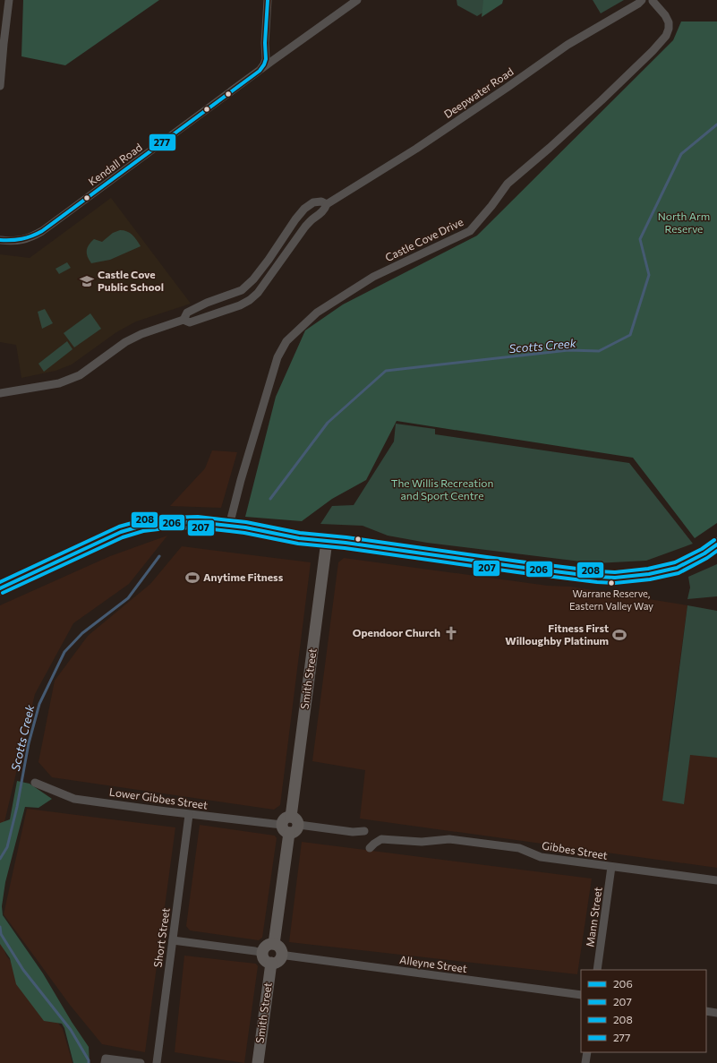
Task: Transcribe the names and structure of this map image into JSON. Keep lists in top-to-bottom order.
{
  "streets": {
    "street": [
      "Deepwater Road",
      "Kendall Road",
      "Castle Cove Drive",
      "Smith Street",
      "Lower Gibbes Street",
      "Gibbes Street",
      "Mann Street",
      "Short Street",
      "Alleyne Street"
    ]
  },
  "crossings": [
    ["Smith Street", "Alleyne Street"],
    ["Lower Gibbes Street", "Short Street"],
    ["Gibbes Street", "Mann Street"]
  ],
  "water": ["Scotts Creek"],
  "parks": ["North Arm Reserve", "The Willis Recreation and Sport Centre"],
  "places": {
    "school or university": ["Castle Cove Public School"],
    "sports": ["Anytime Fitness", "Fitness First Willoughby Platinum"],
    "other": ["Warrane Reserve, Eastern Valley Way"],
    "church": ["Opendoor Church"]
  },
  "lines": [
    "transit line 277",
    "transit line 208",
    "transit line 206",
    "transit line 207"
  ],
  "legend": [
    "206",
    "207",
    "208",
    "277"
  ]
}
